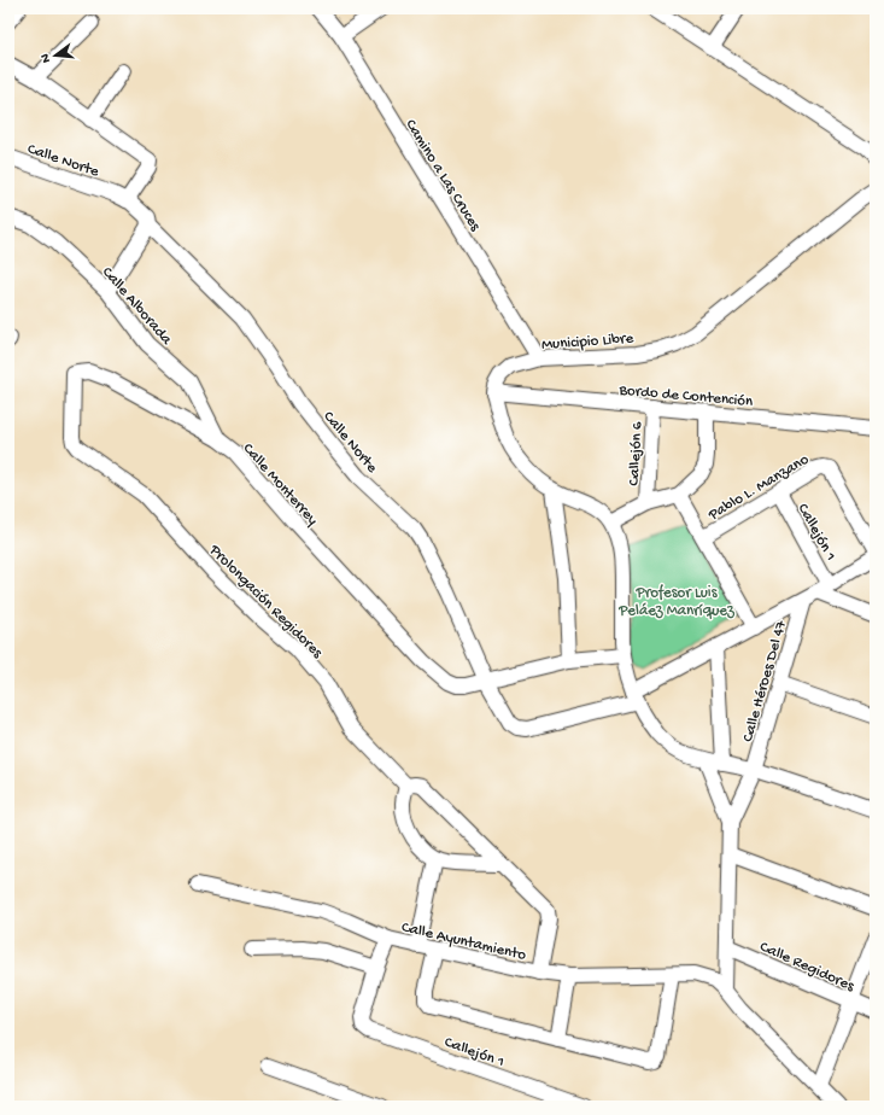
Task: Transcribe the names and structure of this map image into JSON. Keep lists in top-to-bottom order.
{
  "streets": {
    "street": [
      "Calle Norte",
      "Camino a Las Cruces",
      "Calle Alborada",
      "Municipio Libre",
      "Bordo de Contención",
      "Callejón 6",
      "Calle Monterrey",
      "Pablo L. Manzano",
      "Callejón 1",
      "Prolongación Regidores",
      "Calle Héroes Del 47",
      "Calle Ayuntamiento",
      "Calle Regidores"
    ]
  },
  "crossings": [
    ["Calle Norte", "Calle Monterrey"],
    ["Camino a Las Cruces", "Municipio Libre"],
    ["Calle Alborada", "Calle Monterrey"],
    ["Municipio Libre", "Bordo de Contención"],
    ["Bordo de Contención", "Callejón 6"],
    ["Calle Monterrey", "Prolongación Regidores"],
    ["Pablo L. Manzano", "Callejón 1"],
    ["Prolongación Regidores", "Calle Ayuntamiento"]
  ],
  "parks": ["Profesor Luis Peláez Manríquez"],
  "north": "left"
}
